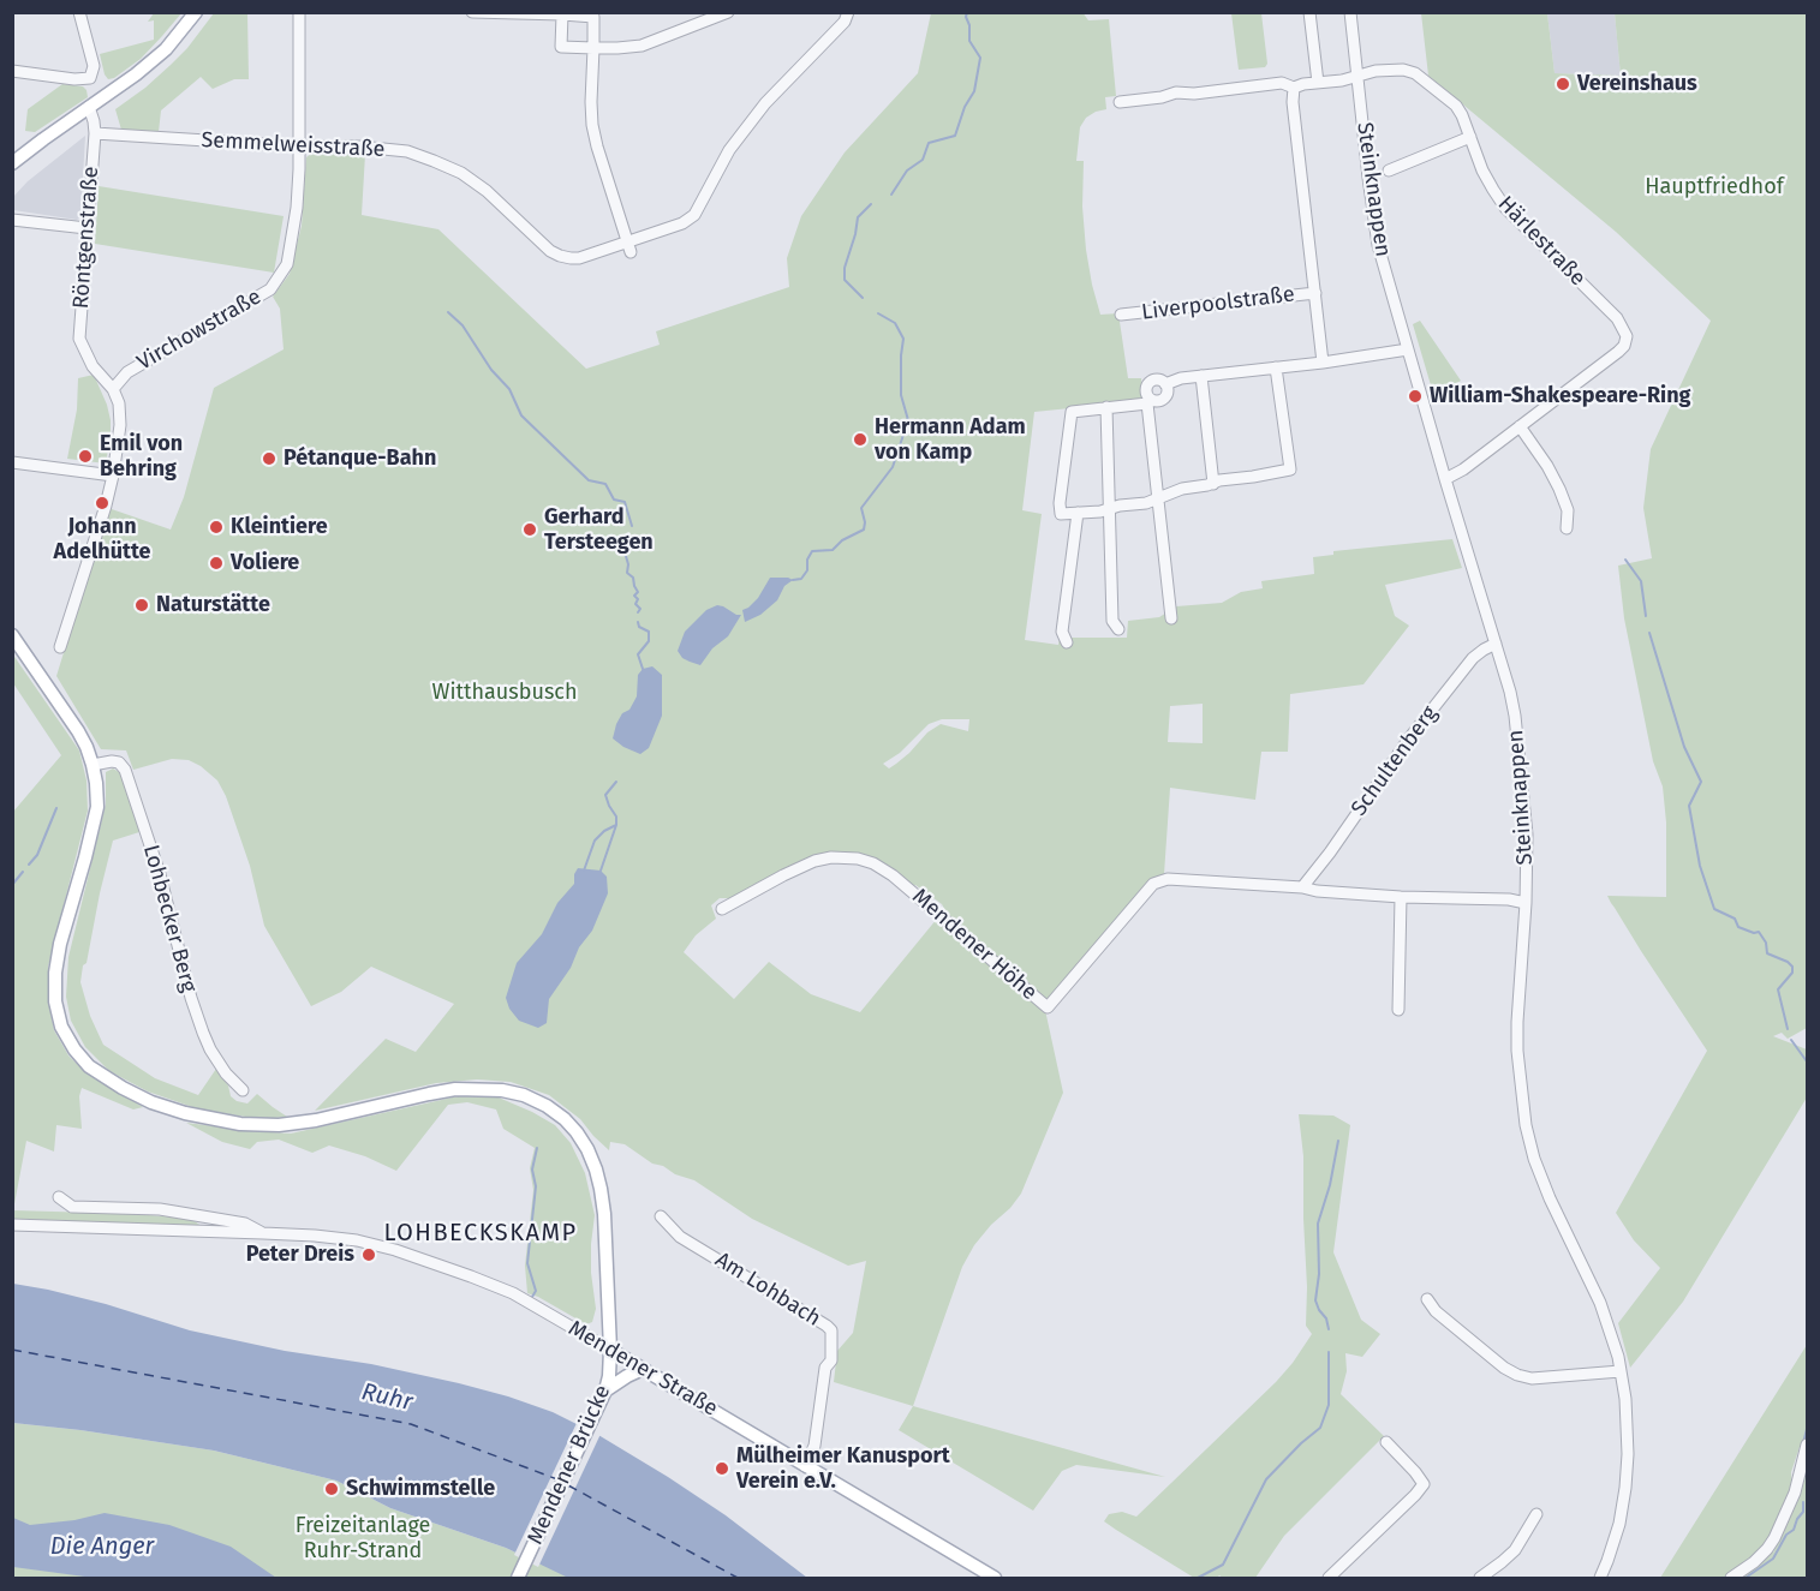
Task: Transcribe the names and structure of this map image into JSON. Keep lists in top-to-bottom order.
{
  "streets": {
    "main road": ["Mendener Straße", "Mendener Brücke"],
    "street": [
      "Semmelweisstraße",
      "Steinknappen",
      "Röntgenstraße",
      "Härlestraße",
      "Liverpoolstraße",
      "Virchowstraße",
      "Schultenberg",
      "Lohbecker Berg",
      "Mendener Höhe",
      "Am Lohbach"
    ]
  },
  "crossings": [
    ["Semmelweisstraße", "Röntgenstraße"],
    ["Semmelweisstraße", "Virchowstraße"],
    ["Steinknappen", "Härlestraße"],
    ["Steinknappen", "Schultenberg"],
    ["Steinknappen", "Mendener Höhe"],
    ["Röntgenstraße", "Virchowstraße"],
    ["Schultenberg", "Mendener Höhe"],
    ["Lohbecker Berg", "Mendener Brücke"],
    ["Am Lohbach", "Mendener Straße"],
    ["Mendener Straße", "Mendener Brücke"]
  ],
  "districts": ["LOHBECKSKAMP"],
  "water": ["Ruhr", "Die Anger"],
  "parks": ["Hauptfriedhof", "Witthausbusch", "Freizeitanlage Ruhr-Strand"],
  "places": [
    "Vereinshaus",
    "William-Shakespeare-Ring",
    "Hermann Adam von Kamp",
    "Emil von Behring",
    "Pétanque-Bahn",
    "Johann Adelhütte",
    "Kleintiere",
    "Gerhard Tersteegen",
    "Voliere",
    "Naturstätte",
    "Peter Dreis",
    "Mülheimer Kanusport Verein e.V.",
    "Schwimmstelle"
  ]
}
